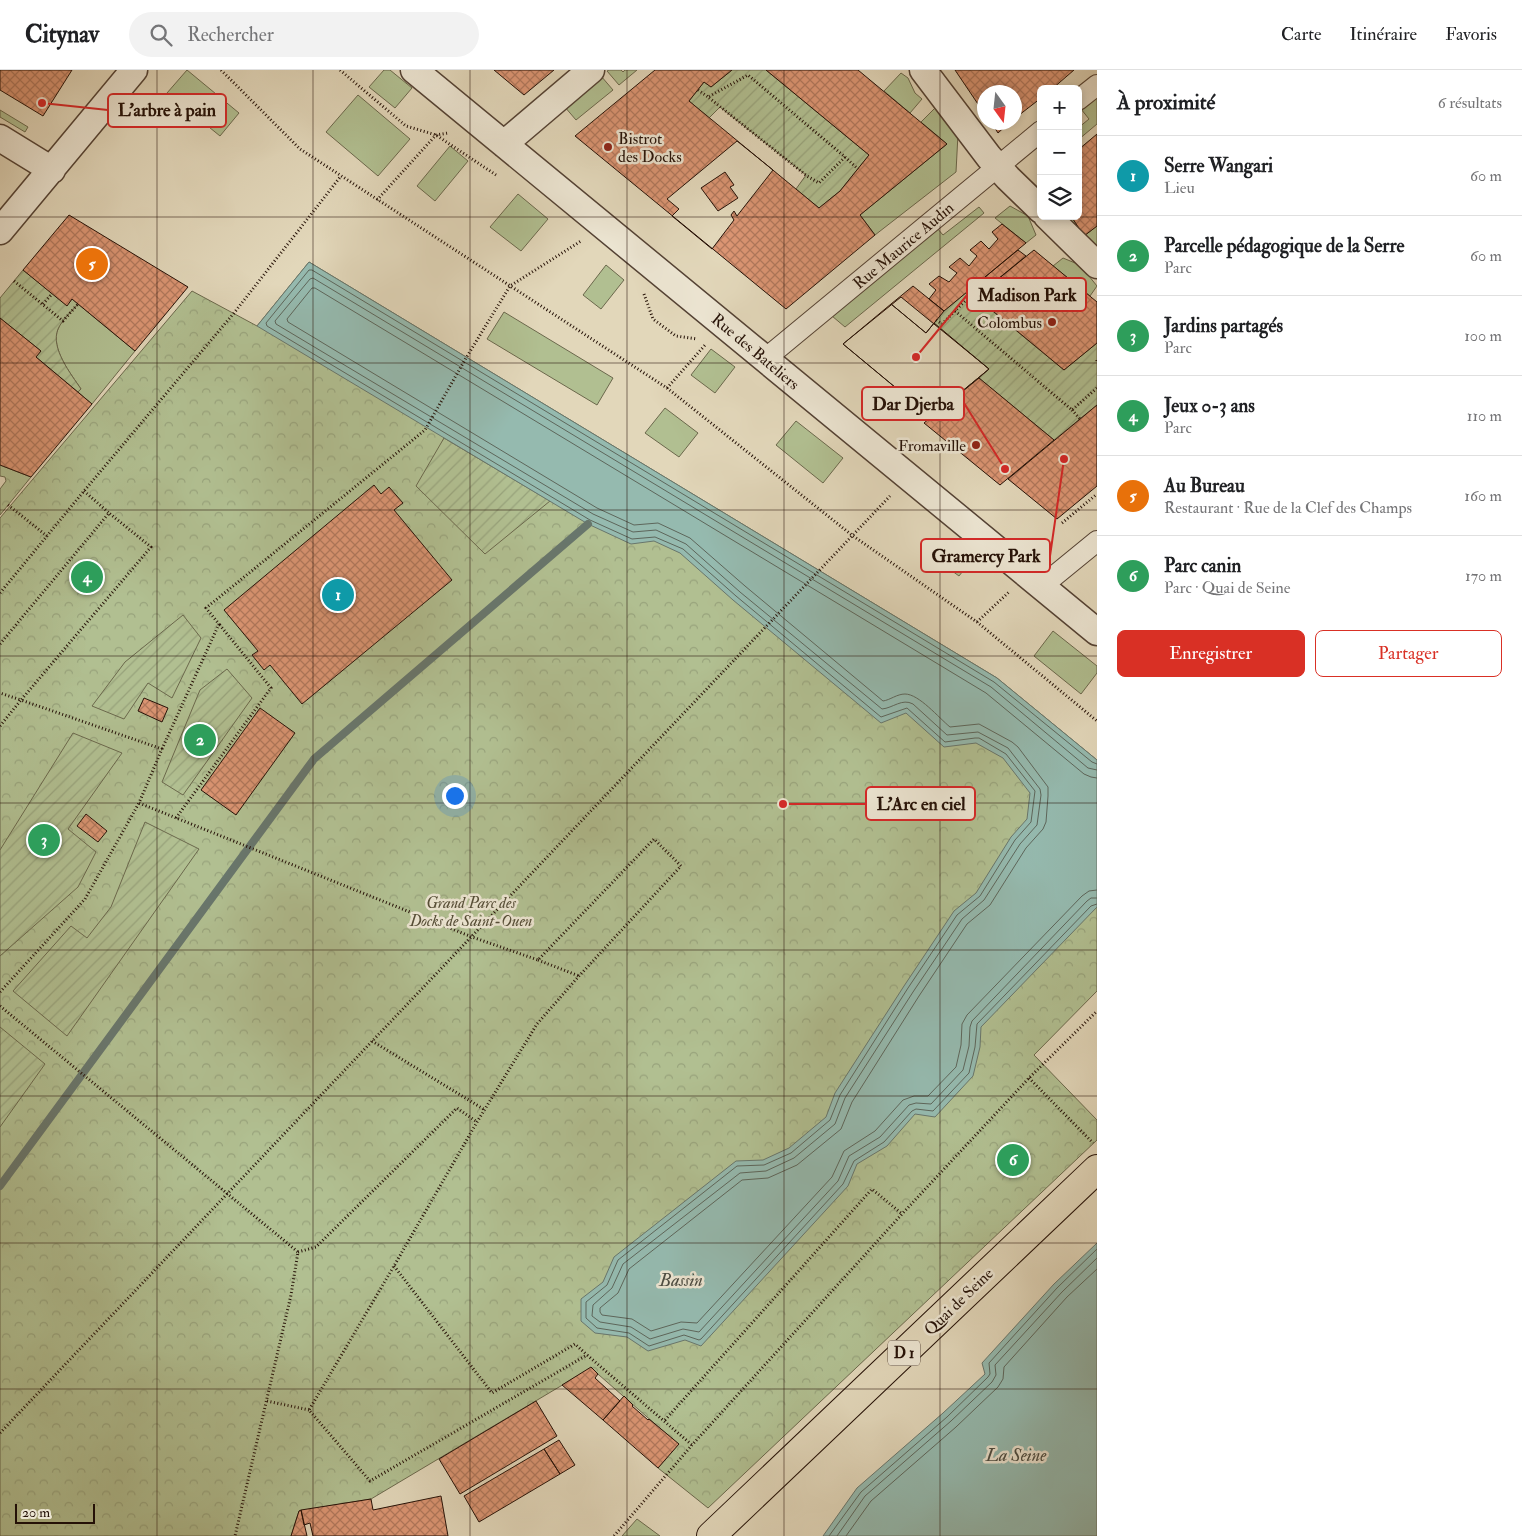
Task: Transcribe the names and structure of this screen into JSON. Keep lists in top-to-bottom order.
{
  "streets": {
    "main road": ["Quai de Seine", "D 1"],
    "street": ["Rue Maurice Audin", "Rue des Bateliers"]
  },
  "crossings": [
    ["Rue Maurice Audin", "Rue des Bateliers"]
  ],
  "water": ["Bassin", "La Seine"],
  "parks": ["Grand Parc des Docks de Saint-Ouen"],
  "places": [
    "L'arbre à pain",
    "Bistrot des Docks",
    "Colombus",
    "Madison Park",
    "Fromaville",
    "Gramercy Park",
    "Dar Djerba",
    "L'Arc en ciel"
  ],
  "scale_bar": "20 m",
  "north": "bottom",
  "page": {
    "header": "Citynav",
    "search": "Rechercher",
    "nav": ["Carte", "Itinéraire", "Favoris"],
    "heading": ["À proximité", "6 résultats"],
    "map_buttons": ["+", "−"],
    "list": [
      {
        "mark": "1",
        "name": "Serre Wangari",
        "note": "Lieu",
        "value": "60 m"
      },
      {
        "mark": "2",
        "name": "Parcelle pédagogique de la Serre",
        "note": "Parc",
        "value": "60 m"
      },
      {
        "mark": "3",
        "name": "Jardins partagés",
        "note": "Parc",
        "value": "100 m"
      },
      {
        "mark": "4",
        "name": "Jeux 0-3 ans",
        "note": "Parc",
        "value": "110 m"
      },
      {
        "mark": "5",
        "name": "Au Bureau",
        "note": "Restaurant · Rue de la Clef des Champs",
        "value": "160 m"
      },
      {
        "mark": "6",
        "name": "Parc canin",
        "note": "Parc · Quai de Seine",
        "value": "170 m"
      }
    ],
    "pins": [
      "5",
      "4",
      "1",
      "2",
      "3",
      "6"
    ],
    "buttons": ["Enregistrer", "Partager"],
    "scale": "20 m"
  }
}
